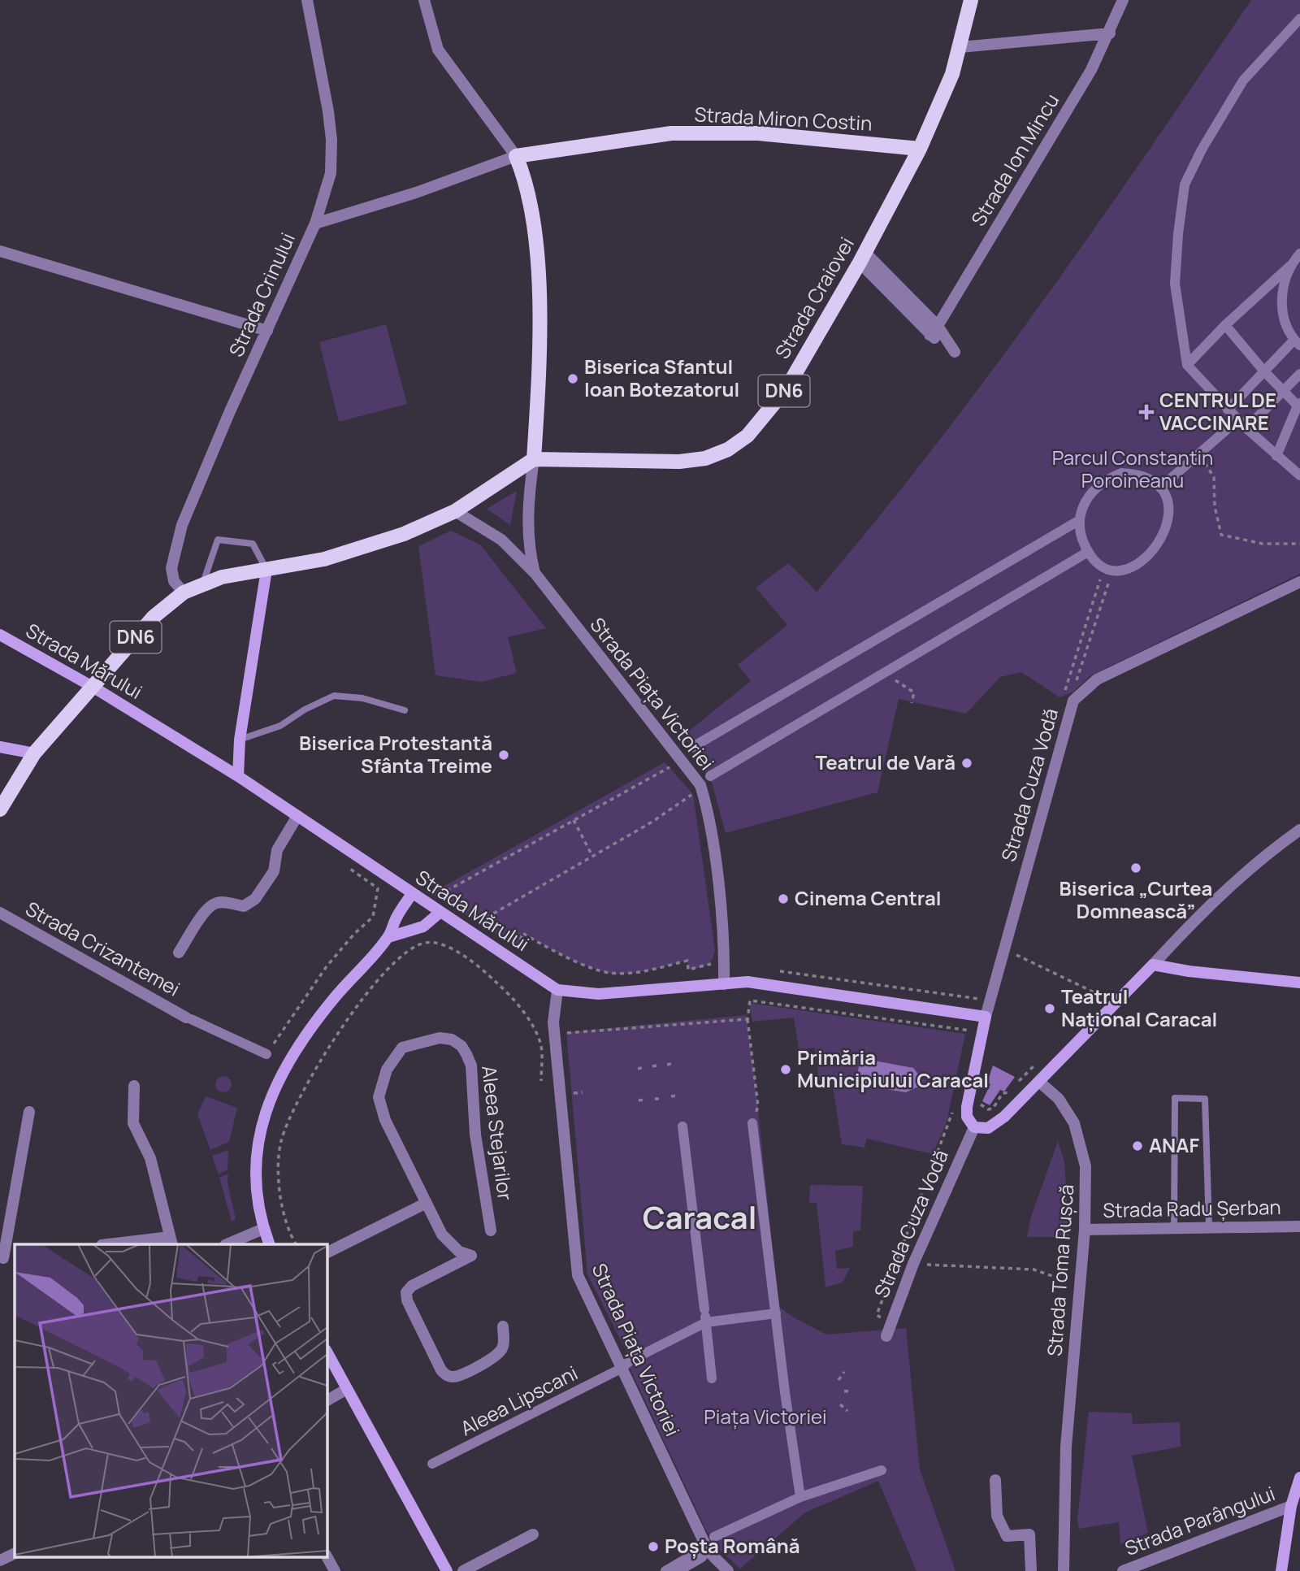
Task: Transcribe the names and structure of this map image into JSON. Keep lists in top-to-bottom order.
{
  "streets": {
    "main road": [
      "Strada Miron Costin",
      "Strada Craiovei",
      "DN6",
      "Strada Mărului",
      "Strada Cuza Vodă"
    ],
    "street": [
      "Strada Ion Mincu",
      "Strada Crinului",
      "Strada Piața Victoriei",
      "Strada Crizantemei",
      "Aleea Stejarilor",
      "Strada Radu Șerban",
      "Strada Toma Rușcă",
      "Aleea Lipscani",
      "Strada Parângului"
    ]
  },
  "crossings": [
    ["Strada Miron Costin", "Strada Crinului"],
    ["Strada Miron Costin", "Strada Craiovei"],
    ["Strada Ion Mincu", "Strada Craiovei"],
    ["Strada Crinului", "DN6"],
    ["Strada Craiovei", "DN6"],
    ["Strada Craiovei", "Strada Piața Victoriei"],
    ["DN6", "Strada Mărului"],
    ["DN6", "Strada Piața Victoriei"],
    ["Strada Mărului", "Strada Piața Victoriei"],
    ["Strada Mărului", "Strada Cuza Vodă"],
    ["Strada Piața Victoriei", "Aleea Lipscani"],
    ["Strada Radu Șerban", "Strada Toma Rușcă"]
  ],
  "districts": ["Caracal"],
  "parks": ["Parcul Constantin Poroineanu", "Piața Victoriei"],
  "places": {
    "other": [
      "Biserica Sfantul Ioan Botezatorul",
      "Biserica Protestantă Sfânta Treime",
      "Teatrul de Vară",
      "Biserica „Curtea Domnească”",
      "Cinema Central",
      "Teatrul Național Caracal",
      "Primăria Municipiului Caracal",
      "ANAF",
      "Poșta Română"
    ],
    "health": ["CENTRUL DE VACCINARE"]
  }
}
